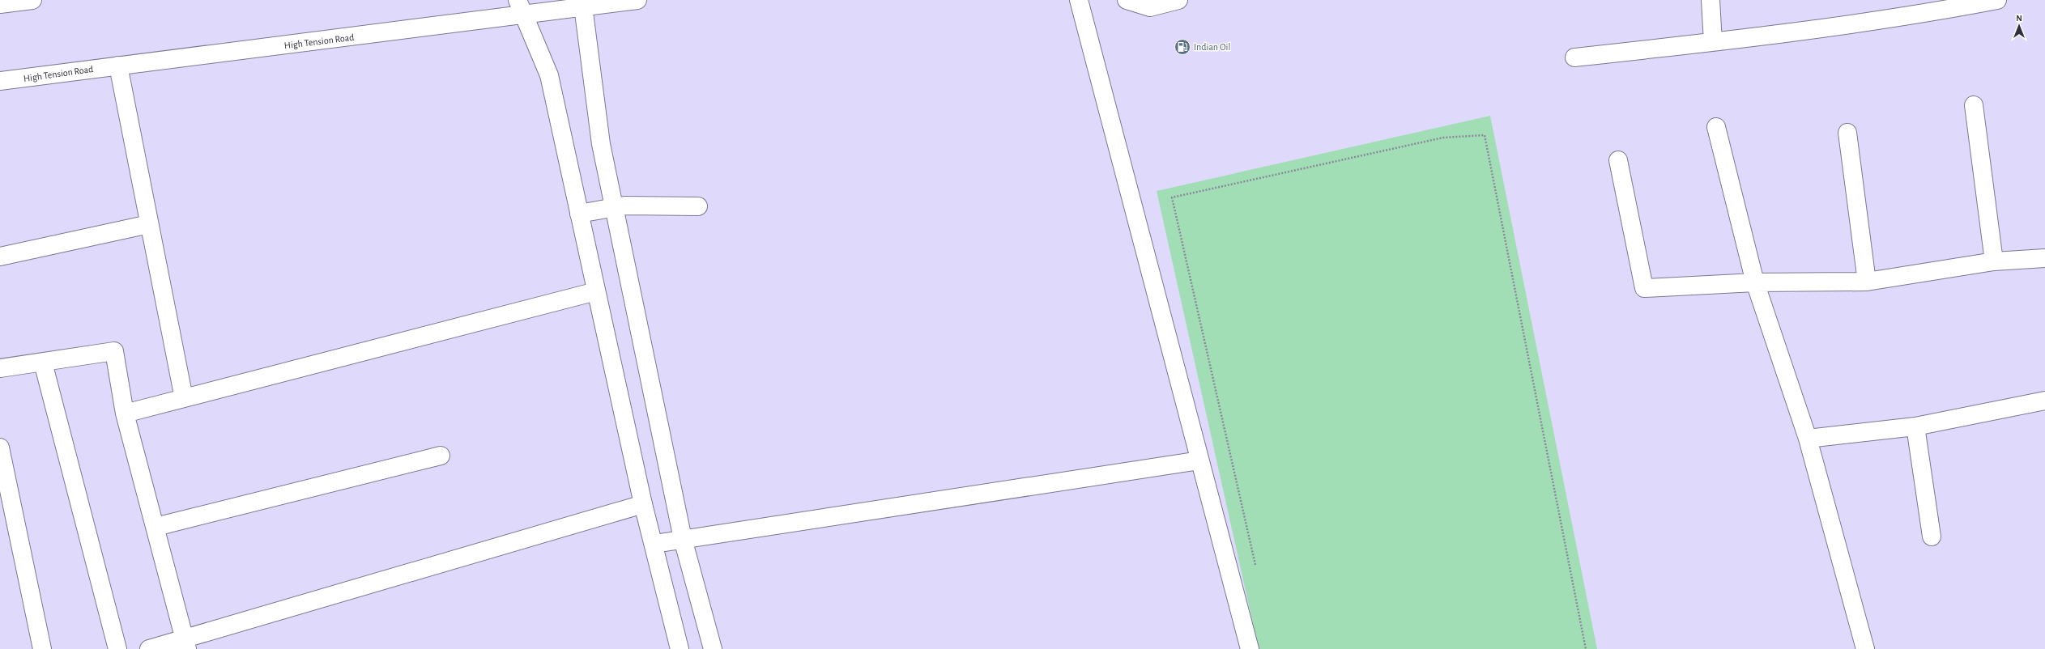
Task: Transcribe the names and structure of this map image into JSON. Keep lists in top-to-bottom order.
{
  "streets": {
    "street": ["High Tension Road"]
  },
  "places": {
    "fuel station": ["Indian Oil"]
  },
  "north": "top"
}
